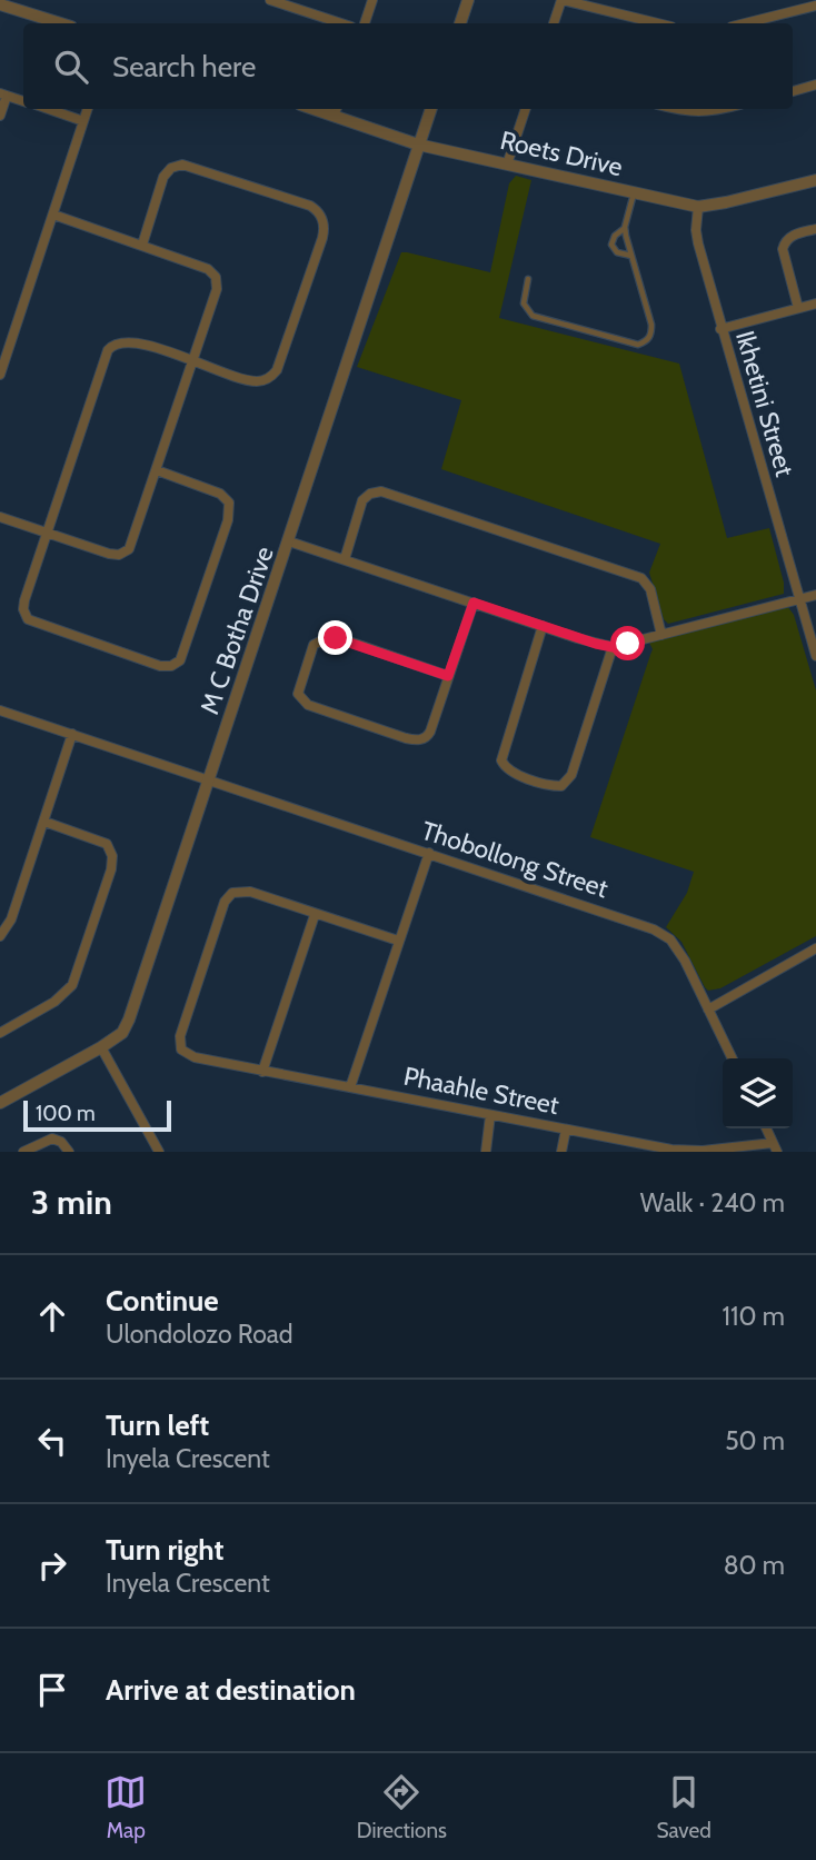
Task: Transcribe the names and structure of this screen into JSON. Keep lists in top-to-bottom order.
{
  "streets": {
    "street": [
      "Roets Drive",
      "Ikhetini Street",
      "M C Botha Drive",
      "Thobollong Street",
      "Phaahle Street"
    ]
  },
  "crossings": [
    ["Roets Drive", "Ikhetini Street"],
    ["Roets Drive", "M C Botha Drive"],
    ["M C Botha Drive", "Thobollong Street"]
  ],
  "scale_bar": "100 m",
  "page": {
    "search": "Search here",
    "scale": "100 m",
    "heading": ["3 min", "Walk · 240 m"],
    "list": [
      ["Continue", "Ulondolozo Road", "110 m"],
      ["Turn left", "Inyela Crescent", "50 m"],
      ["Turn right", "Inyela Crescent", "80 m"],
      "Arrive at destination"
    ],
    "nav": ["Map", "Directions", "Saved"]
  }
}
